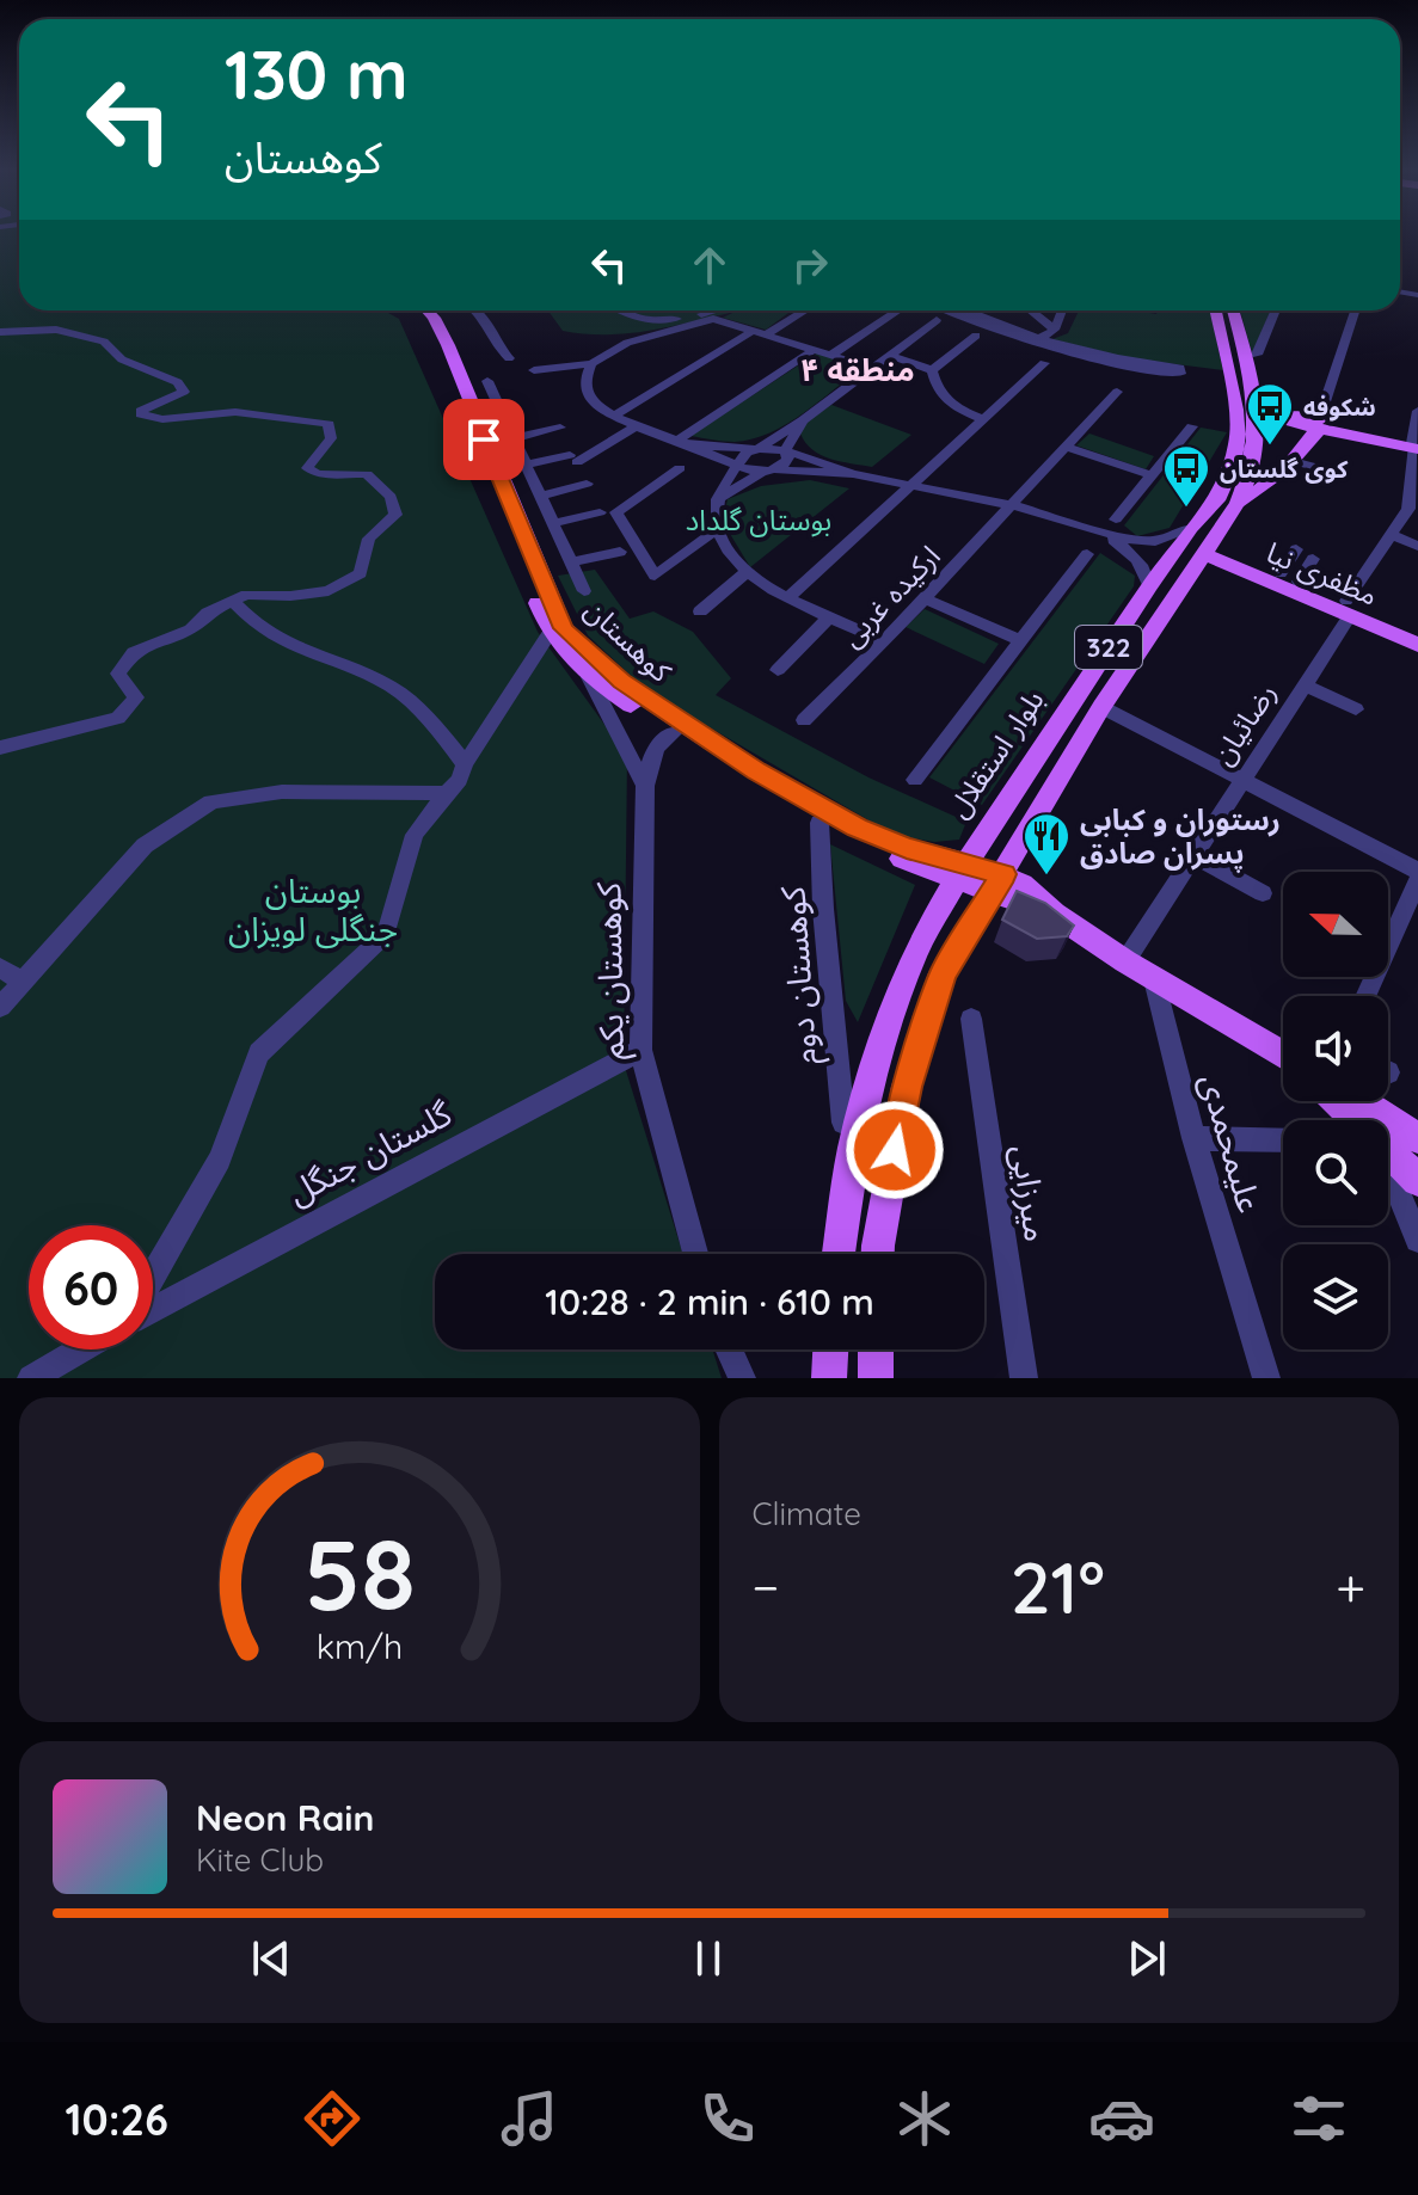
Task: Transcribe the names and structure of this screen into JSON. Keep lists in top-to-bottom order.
{
  "streets": {
    "main road": [
      "مظفری نیا",
      "کوهستان",
      "322",
      "بلوار استقلال"
    ],
    "street": [
      "ارکیده غربی",
      "رضائیان",
      "کوهستان یکم",
      "کوهستان دوم",
      "علیمحمدی",
      "گلستان جنگل",
      "میرزایی"
    ]
  },
  "crossings": [
    ["مظفری نیا", "رضائیان"],
    ["مظفری نیا", "بلوار استقلال"],
    ["کوهستان", "رضائیان"],
    ["کوهستان", "بلوار استقلال"],
    ["کوهستان", "کوهستان یکم"],
    ["کوهستان", "کوهستان دوم"],
    ["کوهستان", "علیمحمدی"],
    ["کوهستان یکم", "گلستان جنگل"]
  ],
  "districts": ["منطقه ۴"],
  "parks": ["بوستان گلداد", "بوستان جنگلی لویزان"],
  "places": {
    "bus stop": ["شکوفه", "کوی گلستان"],
    "restaurant": ["رستوران و کبابی پسران صادق"]
  },
  "north": "left",
  "page": {
    "turn": ["130 m", "کوهستان"],
    "limit": "60",
    "trip": "10:28 · 2 min · 610 m",
    "tile": "Climate",
    "heat": ["−", "21°", "+"],
    "song": ["Neon Rain", "Kite Club"],
    "tabs": "10:26",
    "gauge": ["58", "km/h"]
  }
}
